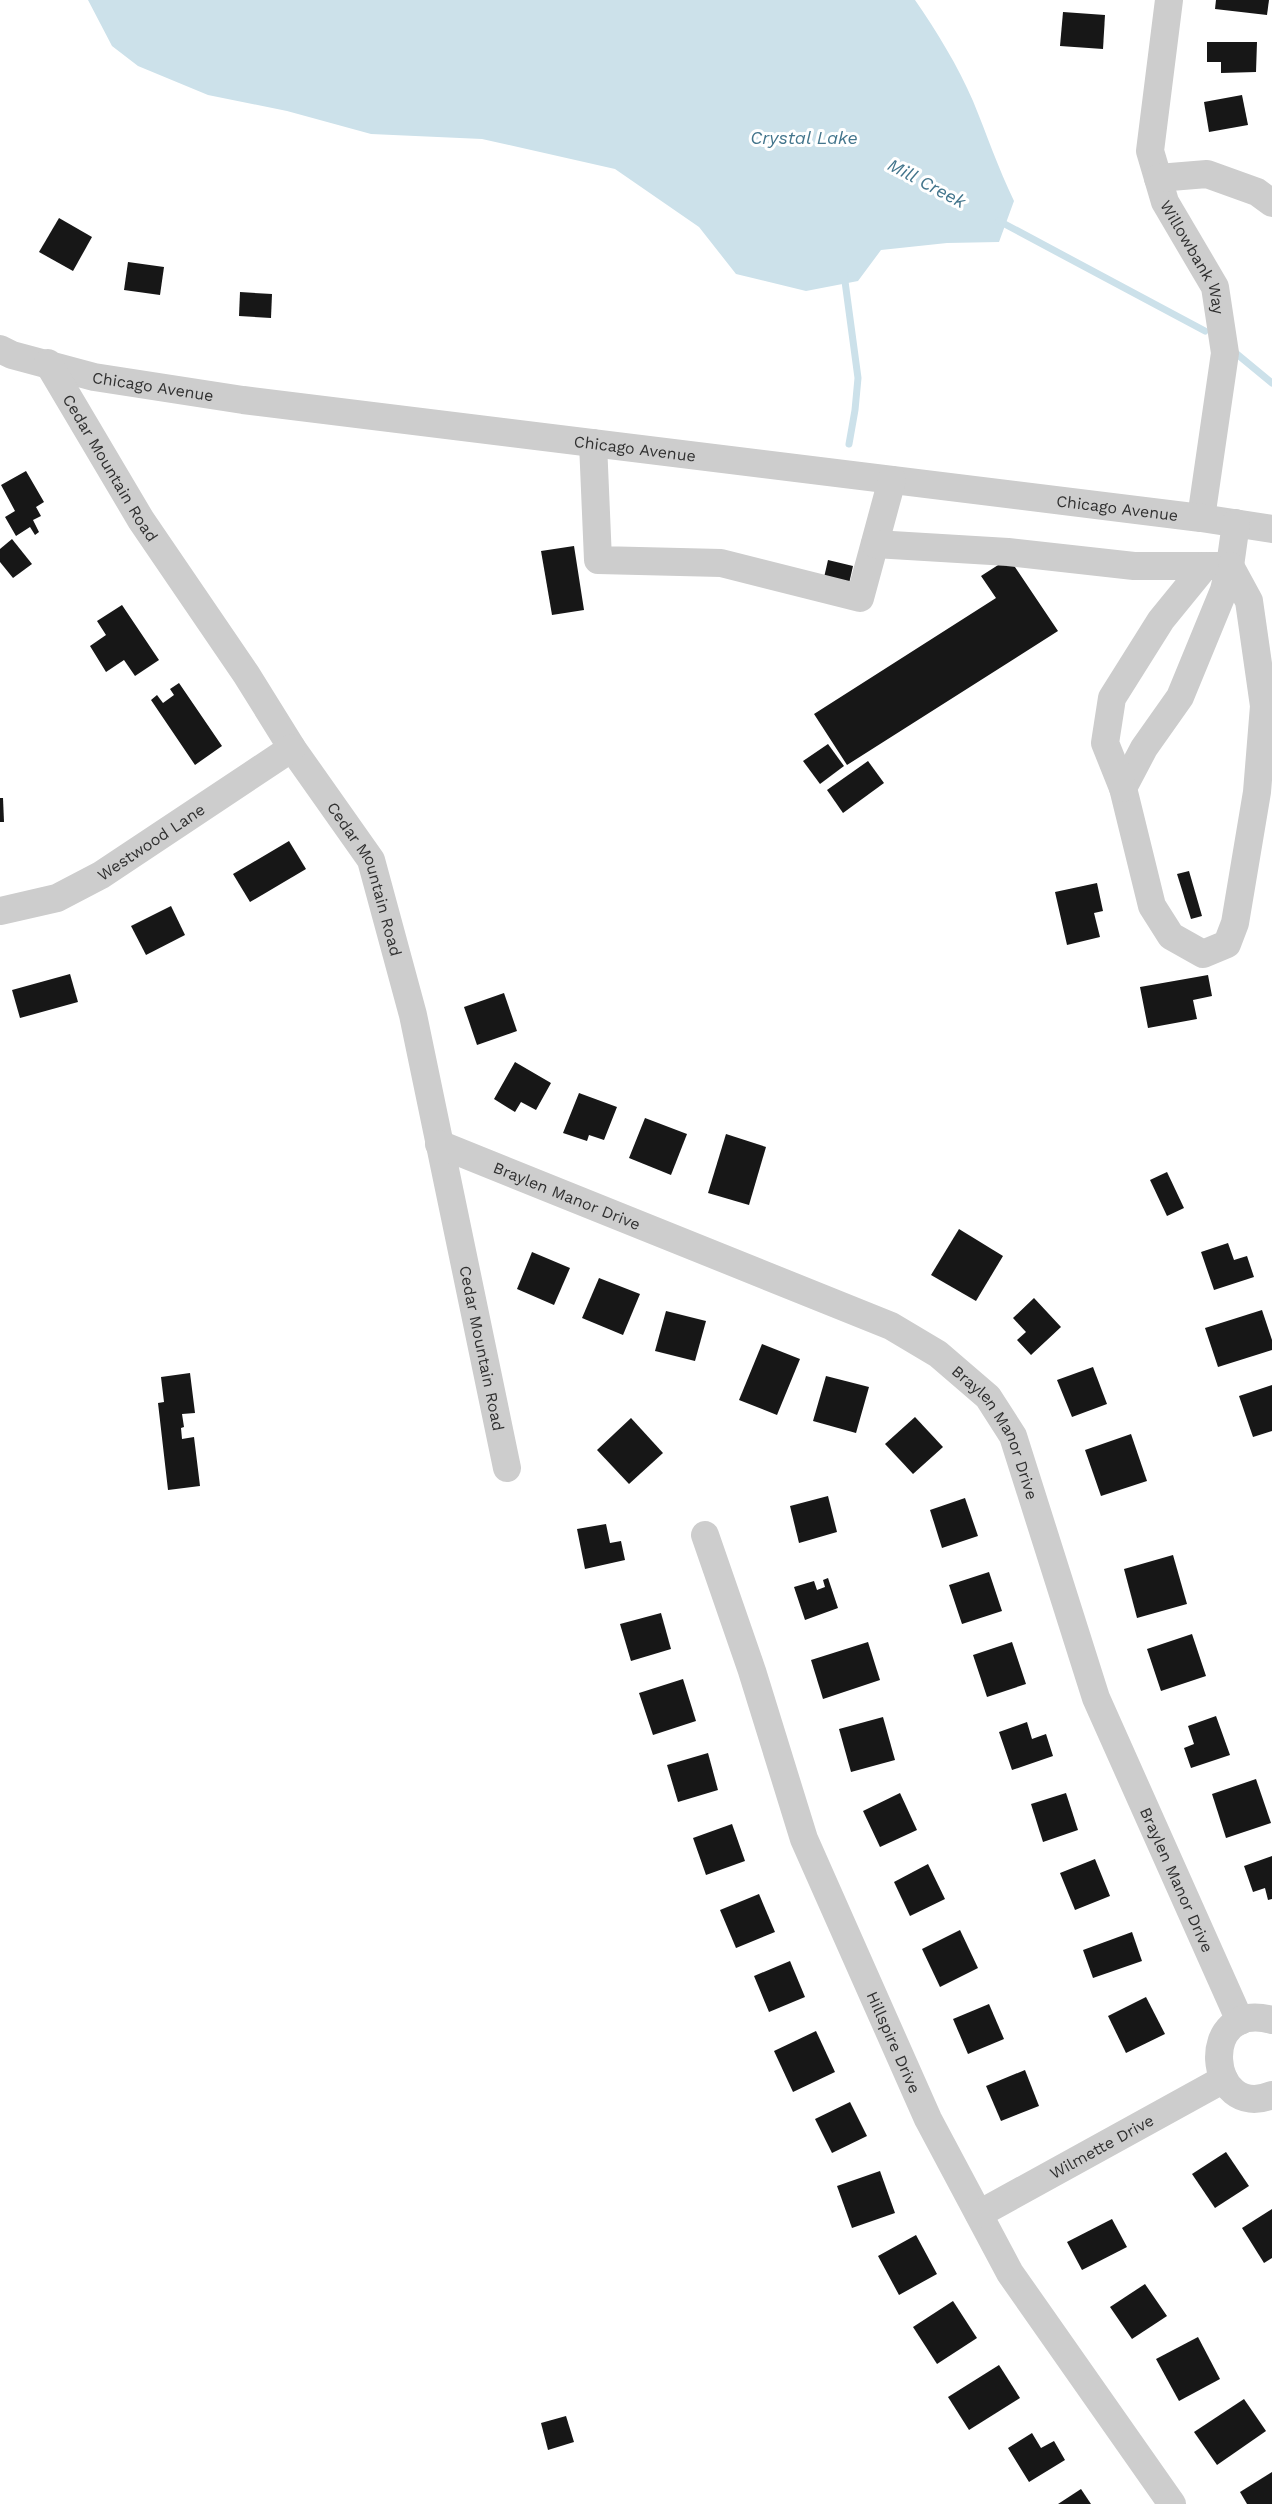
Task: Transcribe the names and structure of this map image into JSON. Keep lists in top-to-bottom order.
{
  "streets": {
    "street": [
      "Willowbank Way",
      "Chicago Avenue",
      "Cedar Mountain Road",
      "Westwood Lane",
      "Braylen Manor Drive",
      "Hillspire Drive",
      "Wilmette Drive"
    ]
  },
  "crossings": [
    ["Willowbank Way", "Chicago Avenue"],
    ["Chicago Avenue", "Cedar Mountain Road"],
    ["Cedar Mountain Road", "Westwood Lane"],
    ["Cedar Mountain Road", "Braylen Manor Drive"],
    ["Hillspire Drive", "Wilmette Drive"]
  ],
  "water": ["Crystal Lake", "Mill Creek"]
}
